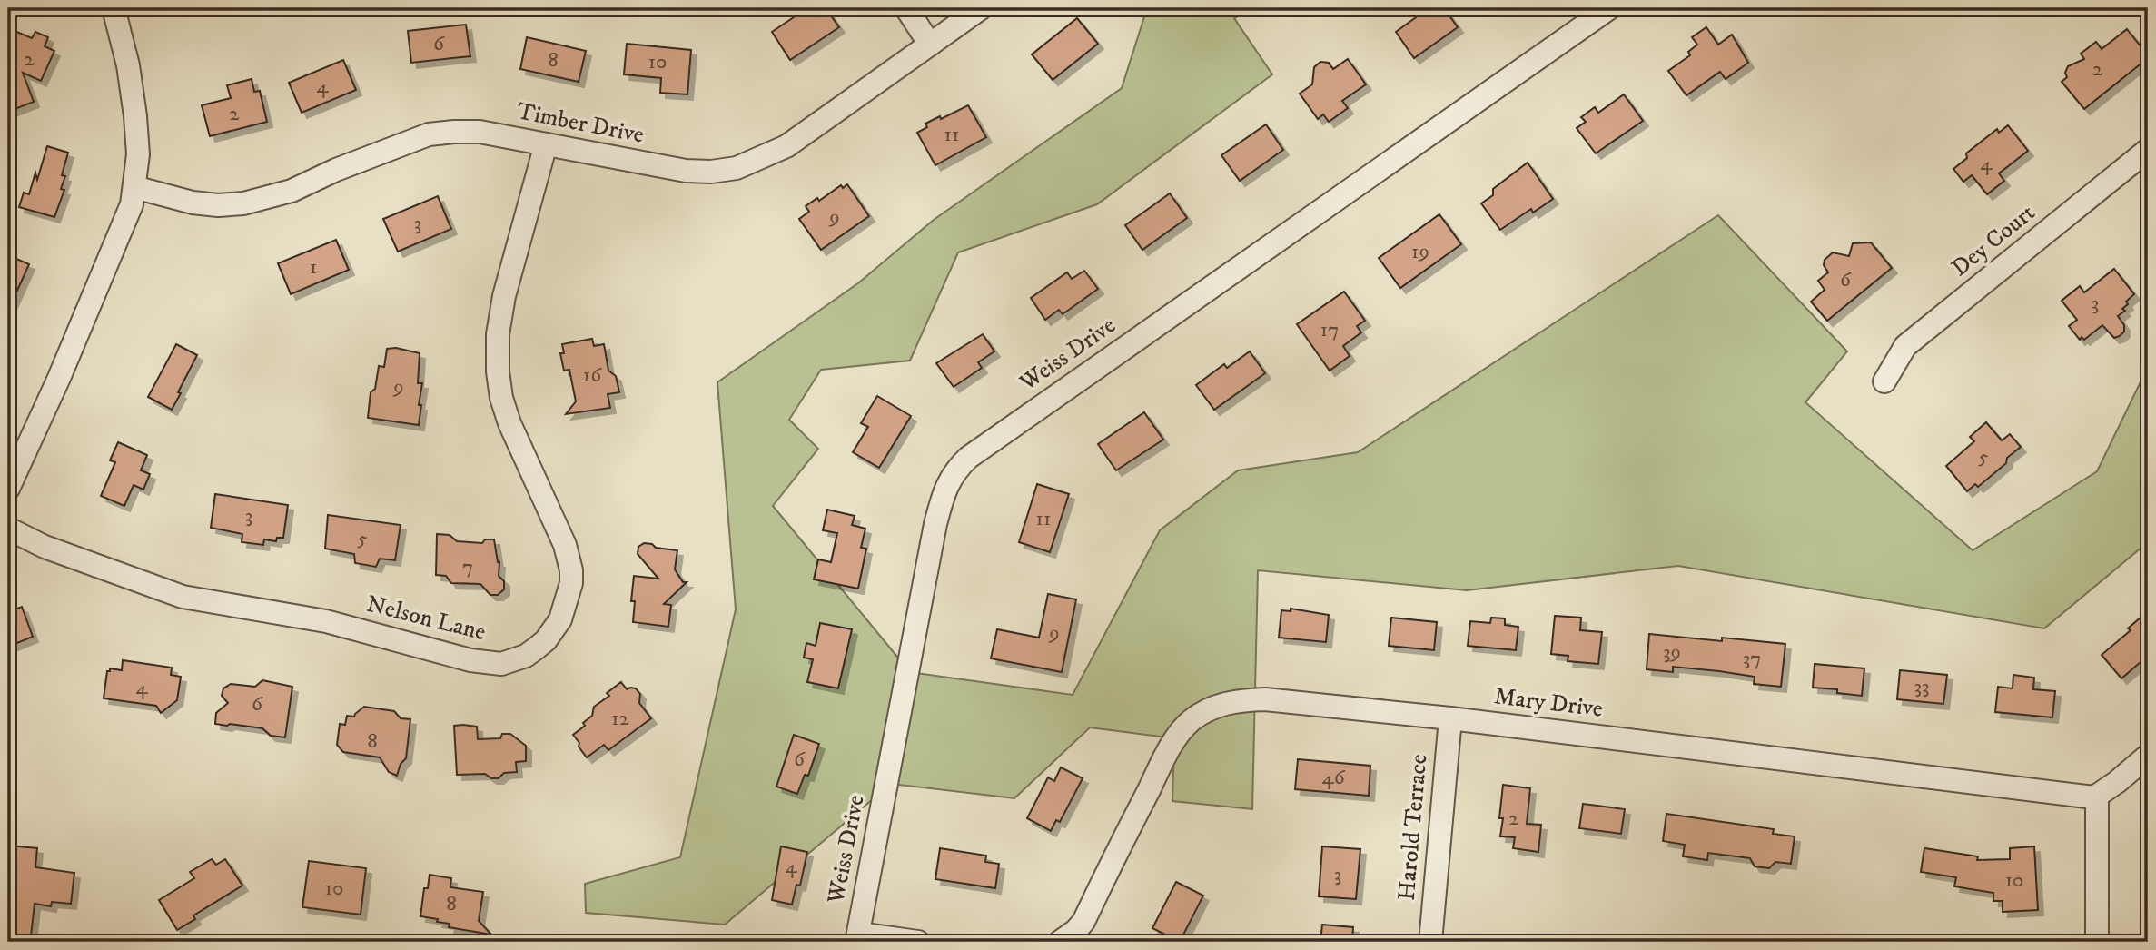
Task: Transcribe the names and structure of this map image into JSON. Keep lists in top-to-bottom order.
{
  "streets": {
    "street": [
      "Timber Drive",
      "Dey Court",
      "Weiss Drive",
      "Nelson Lane",
      "Mary Drive",
      "Harold Terrace"
    ]
  },
  "crossings": [
    ["Timber Drive", "Nelson Lane"],
    ["Mary Drive", "Harold Terrace"]
  ],
  "house_numbers": [
    "6",
    "2",
    "8",
    "10",
    "2",
    "4",
    "2",
    "11",
    "4",
    "9",
    "3",
    "19",
    "1",
    "6",
    "3",
    "17",
    "16",
    "9",
    "5",
    "3",
    "11",
    "5",
    "7",
    "9",
    "39",
    "37",
    "33",
    "4",
    "6",
    "12",
    "8",
    "6",
    "46",
    "2",
    "4",
    "3",
    "10",
    "10",
    "8"
  ]
}
